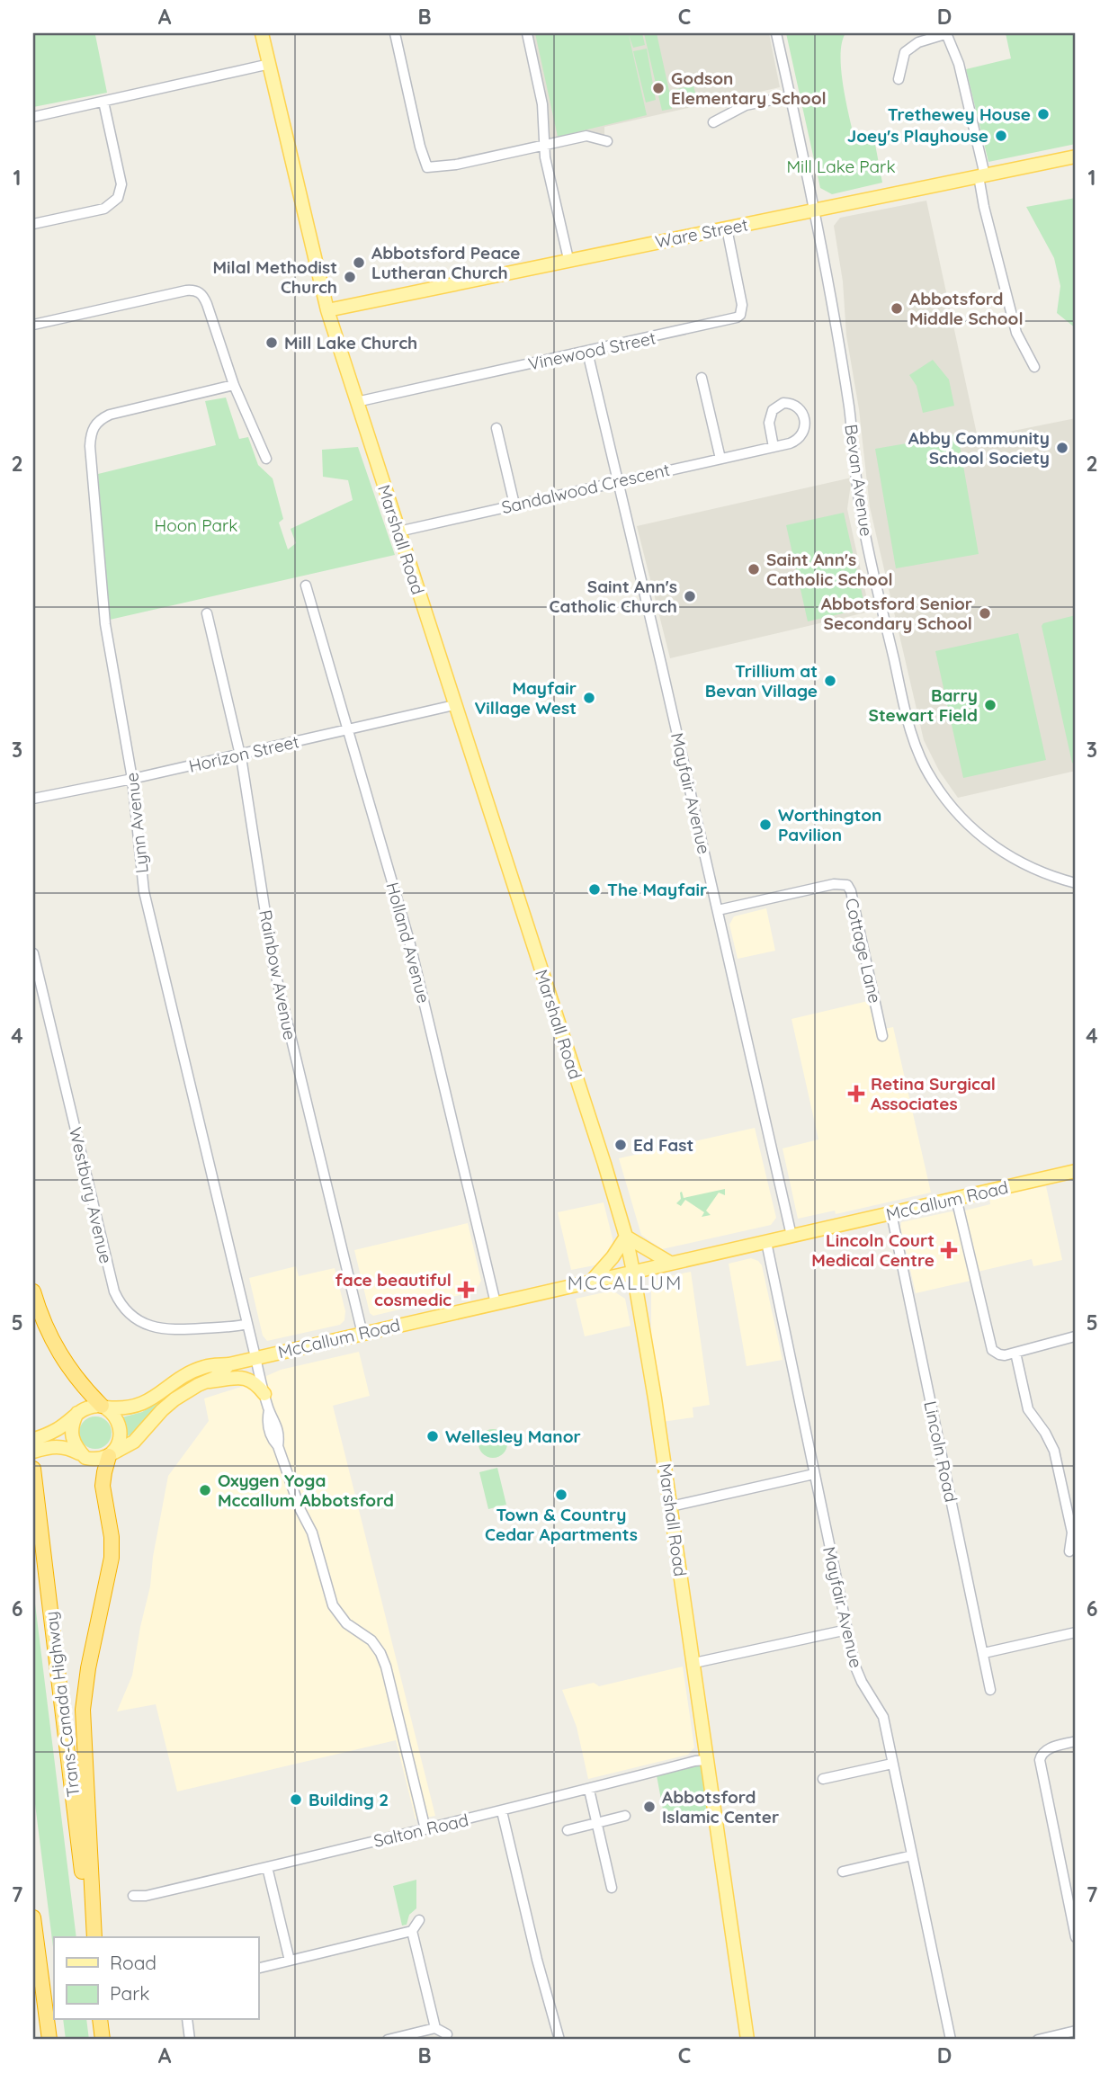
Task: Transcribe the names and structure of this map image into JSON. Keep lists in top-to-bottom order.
{
  "streets": {
    "highway": ["Trans-Canada Highway"],
    "main road": ["Ware Street", "Marshall Road", "McCallum Road"],
    "street": [
      "Vinewood Street",
      "Bevan Avenue",
      "Sandalwood Crescent",
      "Horizon Street",
      "Mayfair Avenue",
      "Lynn Avenue",
      "Holland Avenue",
      "Cottage Lane",
      "Rainbow Avenue",
      "Westbury Avenue",
      "Lincoln Road",
      "Salton Road"
    ]
  },
  "crossings": [
    ["Ware Street", "Vinewood Street"],
    ["Ware Street", "Bevan Avenue"],
    ["Ware Street", "Marshall Road"],
    ["Vinewood Street", "Marshall Road"],
    ["Vinewood Street", "Mayfair Avenue"],
    ["Sandalwood Crescent", "Marshall Road"],
    ["Sandalwood Crescent", "Mayfair Avenue"],
    ["Marshall Road", "Horizon Street"],
    ["Marshall Road", "McCallum Road"],
    ["Marshall Road", "Salton Road"],
    ["Horizon Street", "Lynn Avenue"],
    ["Horizon Street", "Holland Avenue"],
    ["Horizon Street", "Rainbow Avenue"],
    ["Mayfair Avenue", "Cottage Lane"],
    ["Mayfair Avenue", "McCallum Road"],
    ["Lynn Avenue", "Westbury Avenue"],
    ["Lynn Avenue", "McCallum Road"],
    ["Lynn Avenue", "Salton Road"],
    ["Holland Avenue", "McCallum Road"],
    ["Rainbow Avenue", "McCallum Road"],
    ["McCallum Road", "Lincoln Road"]
  ],
  "districts": ["MCCALLUM"],
  "parks": ["Mill Lake Park", "Hoon Park"],
  "places": {
    "other": [
      "Godson Elementary School",
      "Trethewey House",
      "Joey's Playhouse",
      "Abbotsford Peace Lutheran Church",
      "Milal Methodist Church",
      "Abbotsford Middle School",
      "Mill Lake Church",
      "Abby Community School Society",
      "Saint Ann's Catholic School",
      "Saint Ann's Catholic Church",
      "Abbotsford Senior Secondary School",
      "Trillium at Bevan Village",
      "Mayfair Village West",
      "Barry Stewart Field",
      "Worthington Pavilion",
      "The Mayfair",
      "Ed Fast",
      "Wellesley Manor",
      "Oxygen Yoga Mccallum Abbotsford",
      "Town & Country Cedar Apartments",
      "Building 2",
      "Abbotsford Islamic Center"
    ],
    "health": ["Retina Surgical Associates", "Lincoln Court Medical Centre", "face beautiful cosmedic"]
  },
  "legend": ["Road", "Park"],
  "grid": {
    "columns": [
      "A",
      "B",
      "C",
      "D"
    ],
    "rows": [
      "1",
      "2",
      "3",
      "4",
      "5",
      "6",
      "7"
    ]
  }
}
